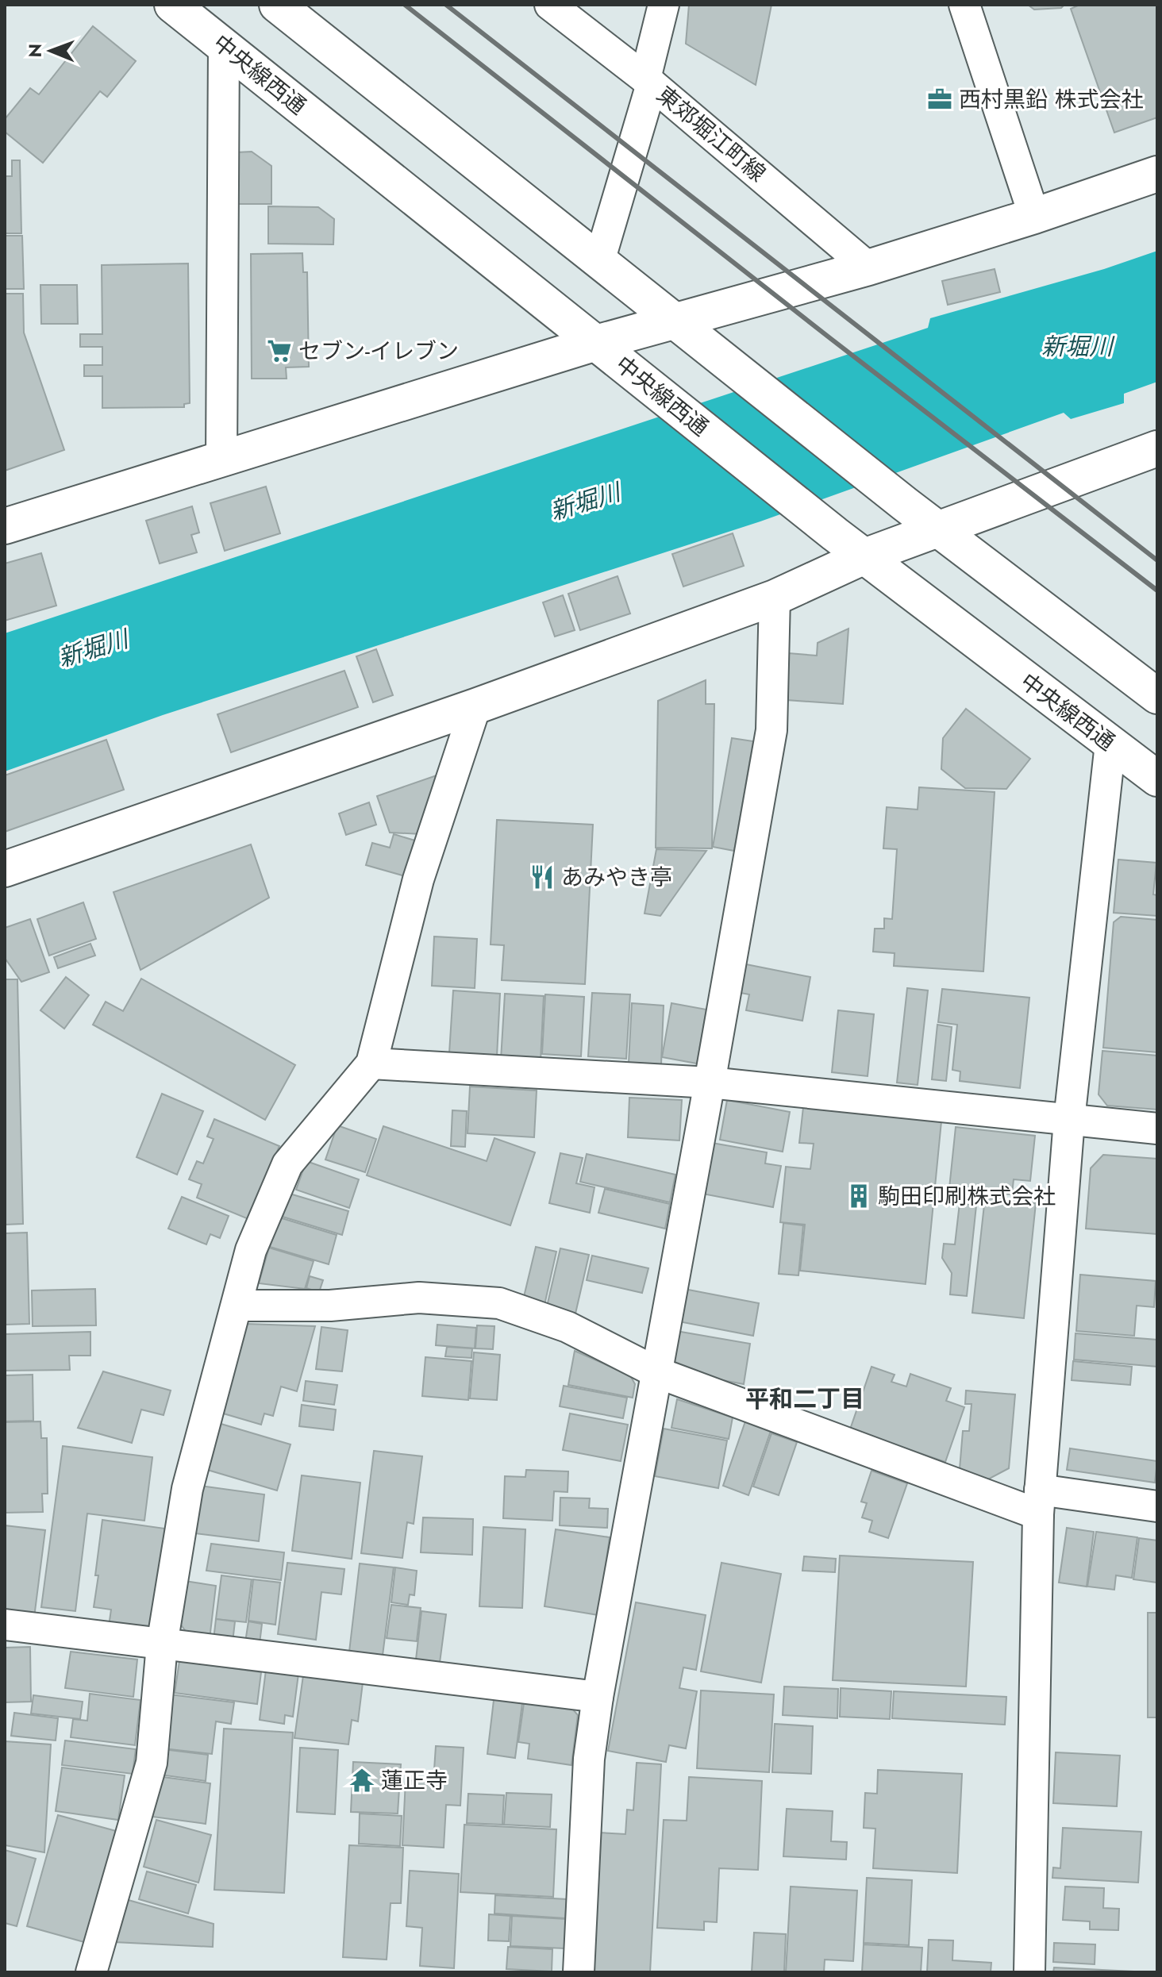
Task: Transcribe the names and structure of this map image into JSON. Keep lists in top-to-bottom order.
{
  "streets": {
    "street": ["中央線西通", "東郊堀江町線"]
  },
  "districts": ["平和二丁目"],
  "water": ["新堀川"],
  "places": {
    "office": ["西村黒鉛 株式会社"],
    "supermarket": ["セブン-イレブン"],
    "restaurant": ["あみやき亭"],
    "building": ["駒田印刷株式会社"],
    "temple": ["蓮正寺"]
  },
  "north": "left"
}
